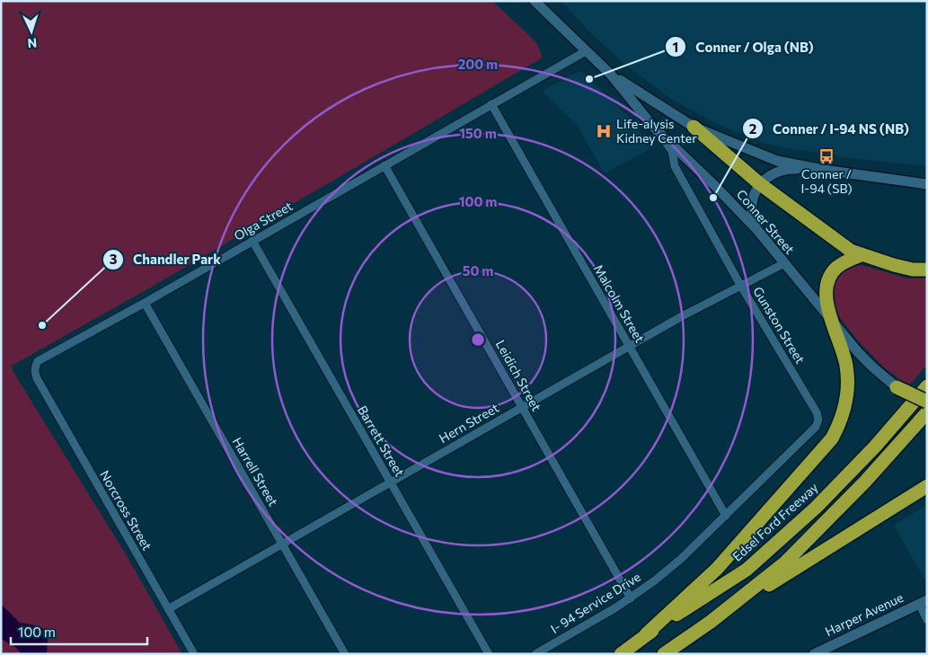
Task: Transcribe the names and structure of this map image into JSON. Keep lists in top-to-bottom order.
{
  "streets": {
    "highway": ["Edsel Ford Freeway"],
    "main road": ["Conner Street", "Harper Avenue"],
    "street": [
      "Olga Street",
      "Malcolm Street",
      "Gunston Street",
      "Leidich Street",
      "Hern Street",
      "Barrett Street",
      "Harrell Street",
      "Norcross Street",
      "I- 94 Service Drive"
    ]
  },
  "crossings": [
    ["Olga Street", "Conner Street"],
    ["Olga Street", "Malcolm Street"],
    ["Olga Street", "Leidich Street"],
    ["Olga Street", "Barrett Street"],
    ["Olga Street", "Harrell Street"],
    ["Olga Street", "Norcross Street"],
    ["Conner Street", "Gunston Street"],
    ["Conner Street", "Hern Street"],
    ["Malcolm Street", "Gunston Street"],
    ["Malcolm Street", "Hern Street"],
    ["Malcolm Street", "I- 94 Service Drive"],
    ["Gunston Street", "Hern Street"],
    ["Gunston Street", "I- 94 Service Drive"],
    ["Leidich Street", "Hern Street"],
    ["Leidich Street", "I- 94 Service Drive"],
    ["Hern Street", "Barrett Street"],
    ["Hern Street", "Harrell Street"],
    ["Hern Street", "Norcross Street"]
  ],
  "places": {
    "other": ["Conner / Olga (NB)", "Conner / I-94 NS (NB)", "Chandler Park"],
    "hospital": ["Life-alysis Kidney Center"],
    "bus stop": ["Conner / I-94 (SB)"]
  },
  "scale_bar": "100 m",
  "north": "bottom",
  "rings": [
    "200 m",
    "150 m",
    "100 m",
    "50 m"
  ]
}
